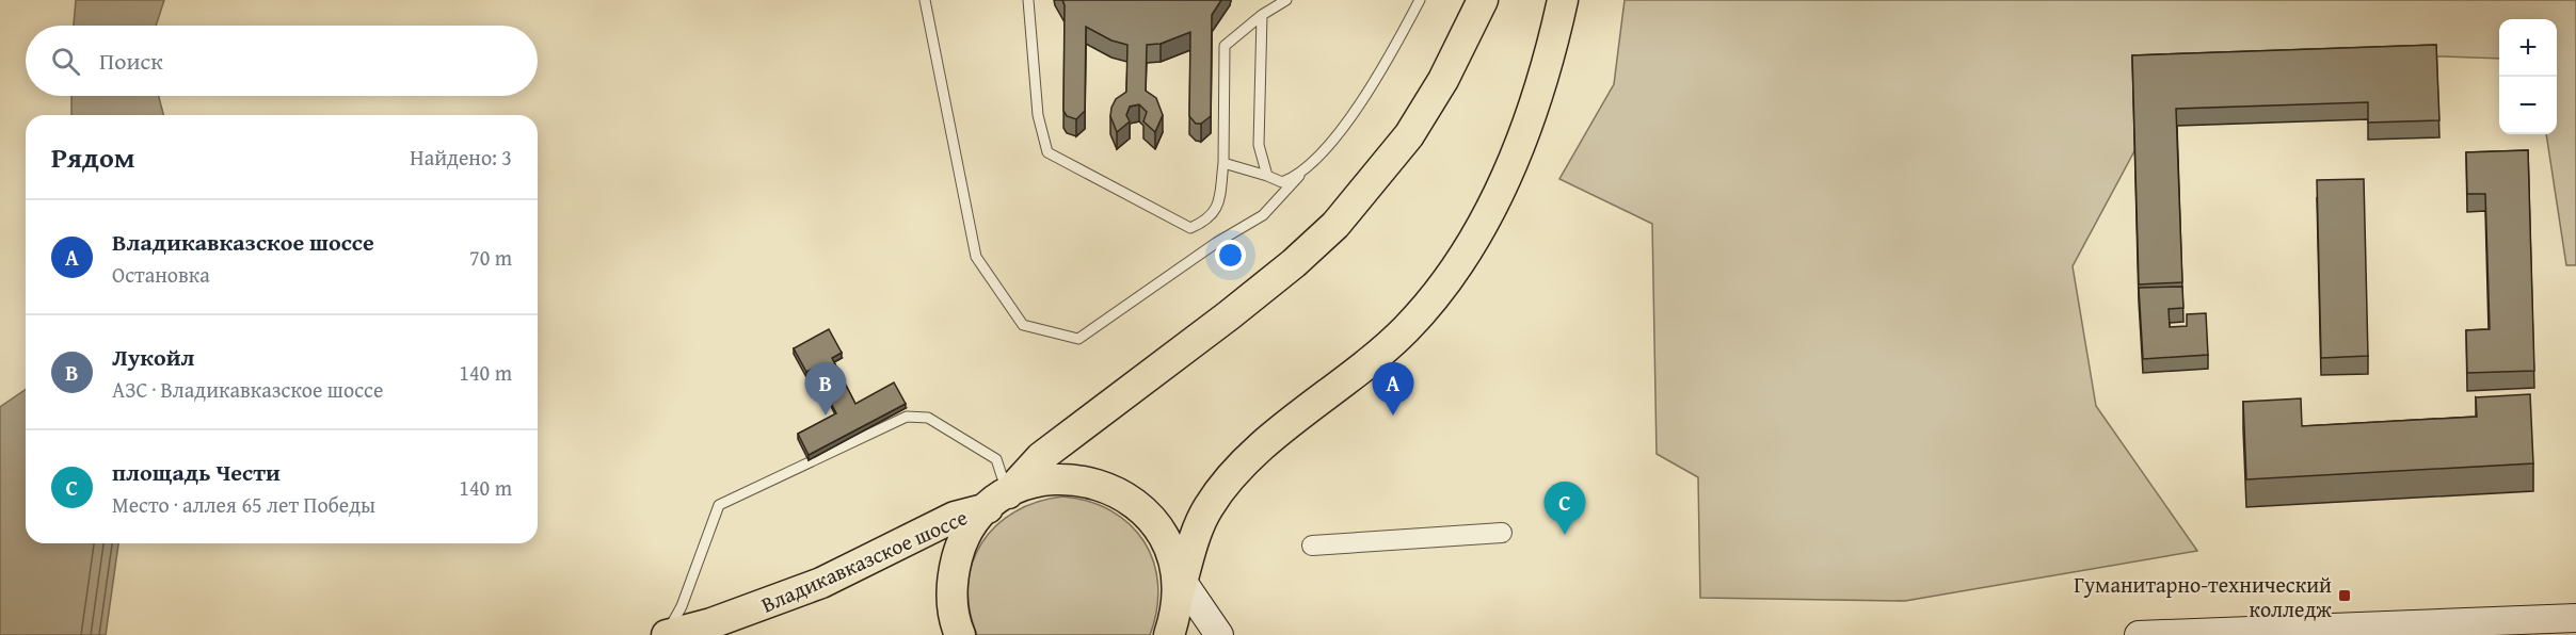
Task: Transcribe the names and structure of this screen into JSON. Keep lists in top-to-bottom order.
{
  "streets": {
    "main road": ["Владикавказское шоссе"]
  },
  "places": {
    "transit": ["Гуманитарно-технический колледж"]
  },
  "page": {
    "map_buttons": ["+", "−"],
    "search": "Поиск",
    "heading": ["Рядом", "Найдено: 3"],
    "list": [
      {
        "mark": "A",
        "name": "Владикавказское шоссе",
        "note": "Остановка",
        "value": "70 m"
      },
      {
        "mark": "B",
        "name": "Лукойл",
        "note": "АЗС · Владикавказское шоссе",
        "value": "140 m"
      },
      {
        "mark": "C",
        "name": "площадь Чести",
        "note": "Место · аллея 65 лет Победы",
        "value": "140 m"
      }
    ],
    "pins": ["A", "B", "C"]
  }
}
